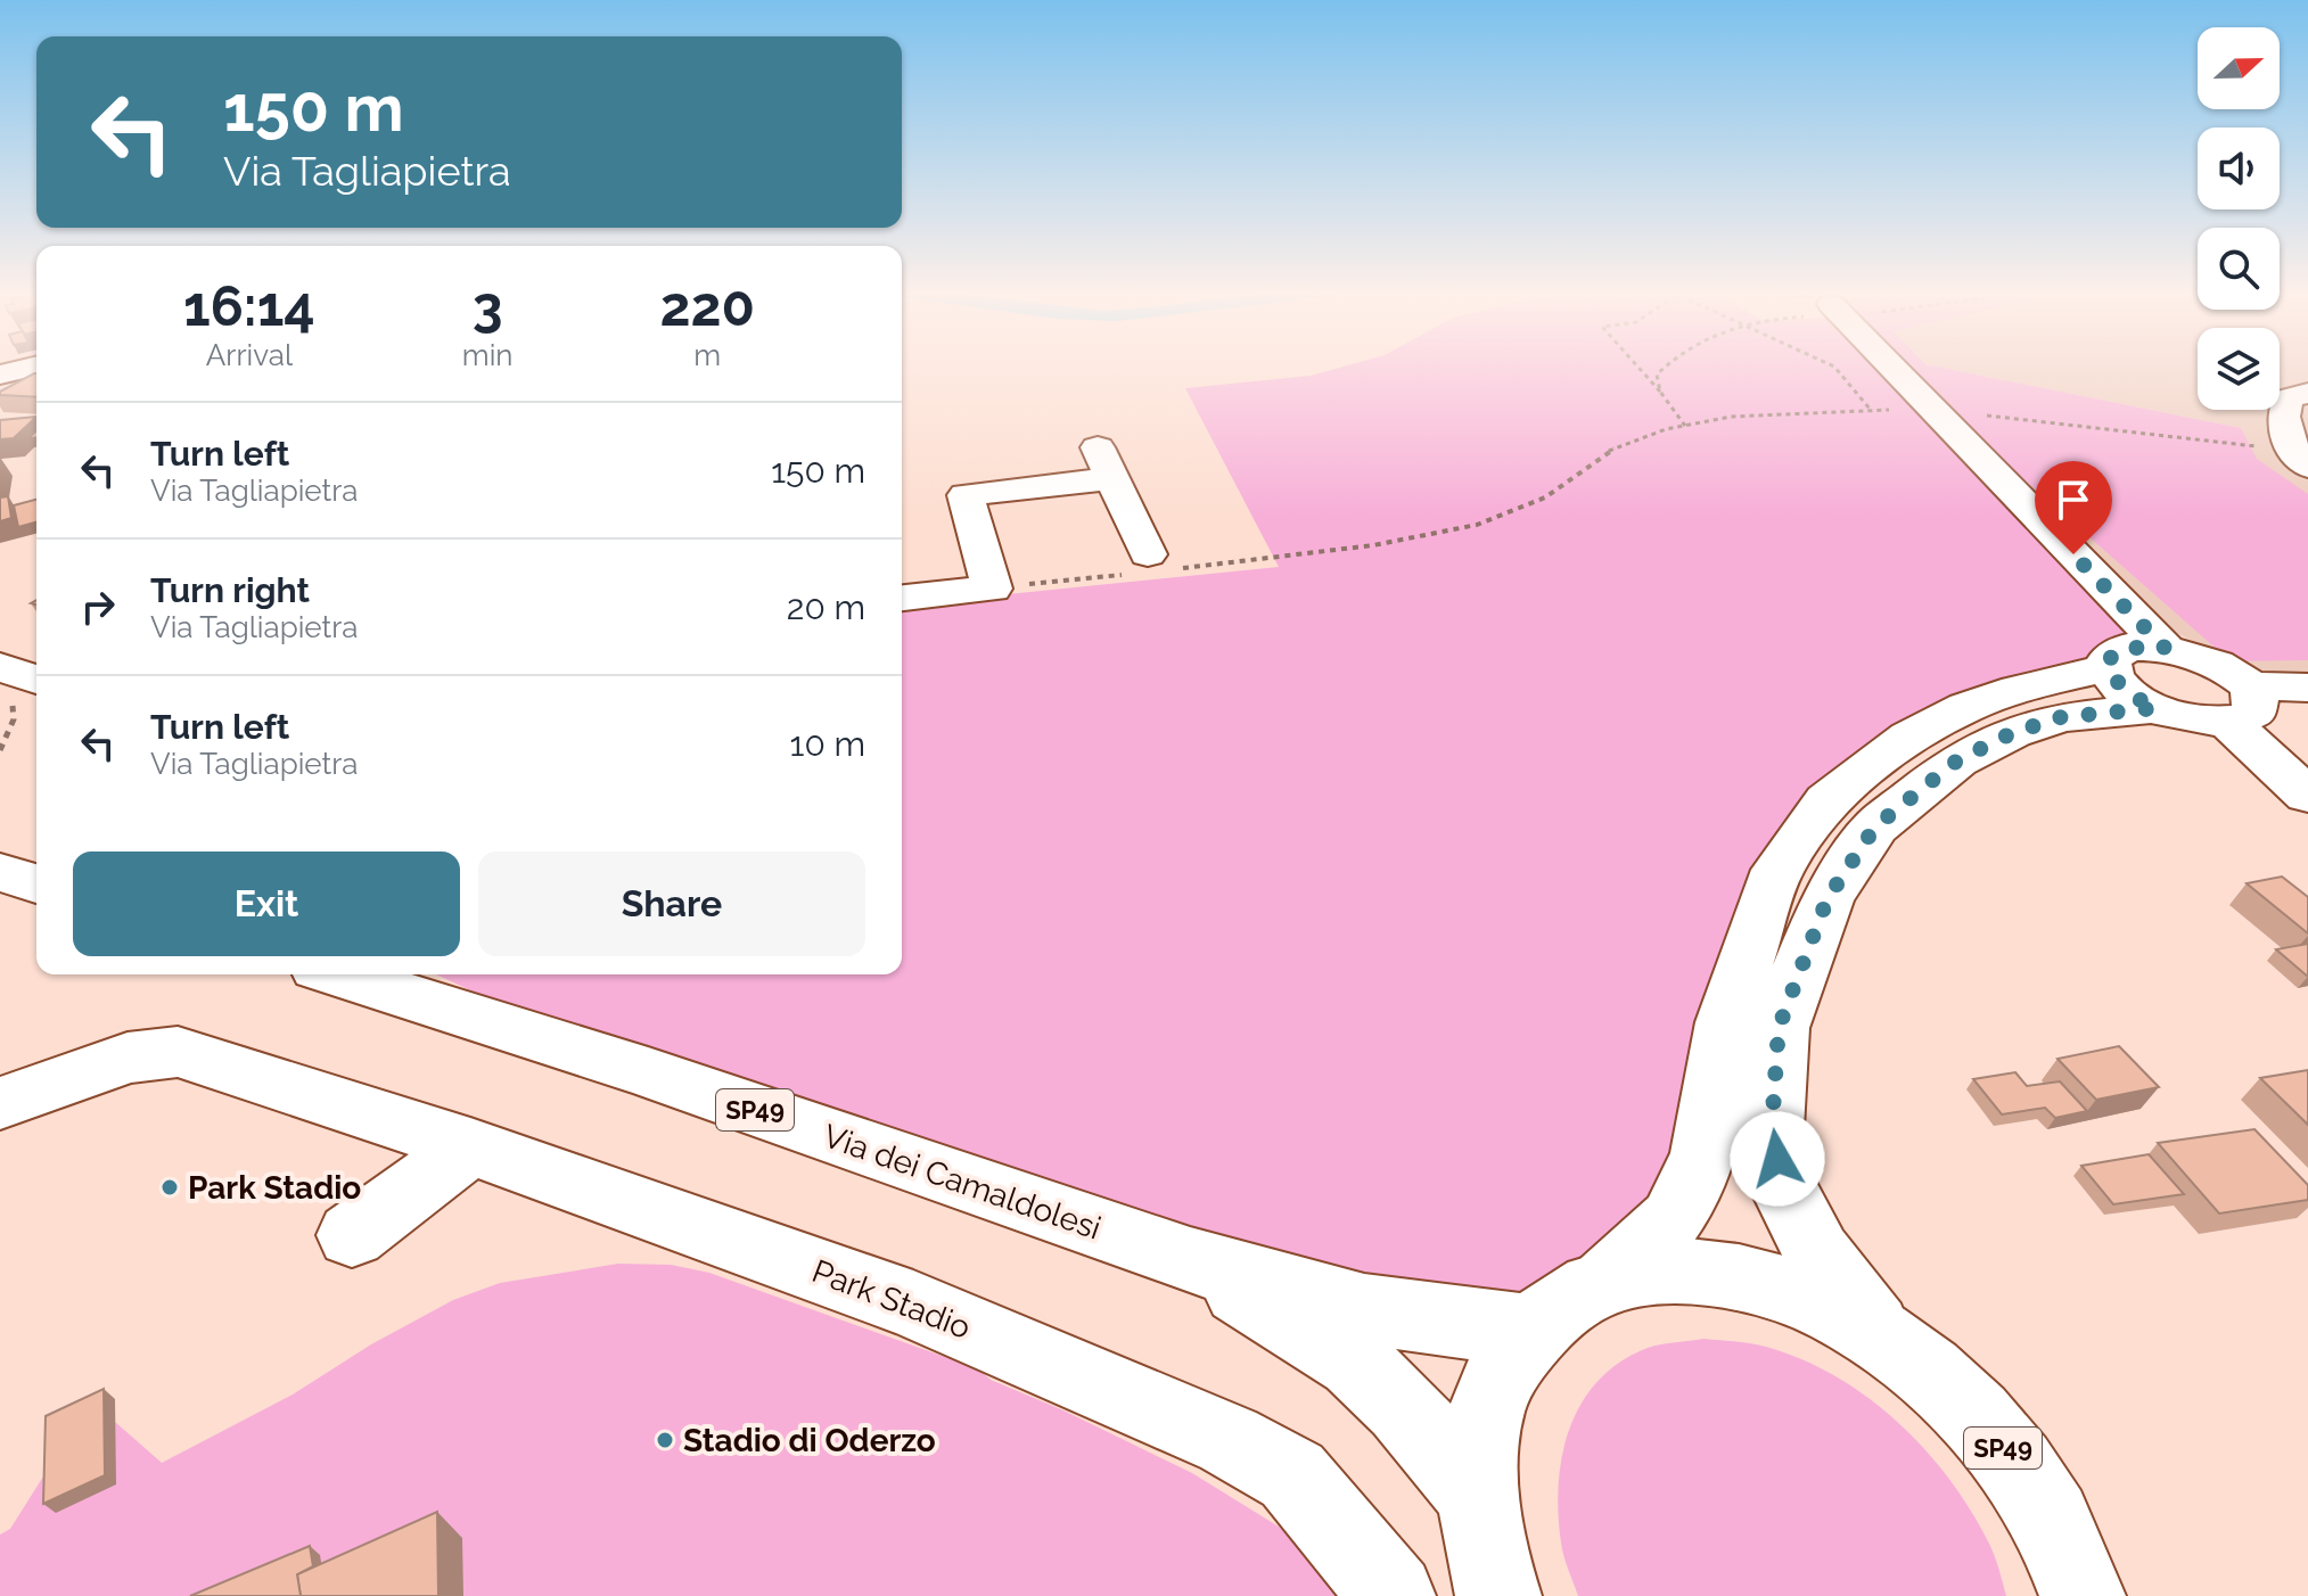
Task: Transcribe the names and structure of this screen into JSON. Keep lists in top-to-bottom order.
{
  "streets": {
    "street": ["SP49", "Via dei Camaldolesi", "Park Stadio"]
  },
  "crossings": [
    ["SP49", "Via dei Camaldolesi"]
  ],
  "places": ["Park Stadio", "Stadio di Oderzo"],
  "north": "right",
  "page": {
    "turn": ["150 m", "Via Tagliapietra"],
    "eta": [
      "16:14",
      "Arrival",
      "3",
      "min",
      "220",
      "m"
    ],
    "list": [
      {
        "name": "Turn left",
        "note": "Via Tagliapietra",
        "value": "150 m"
      },
      {
        "name": "Turn right",
        "note": "Via Tagliapietra",
        "value": "20 m"
      },
      {
        "name": "Turn left",
        "note": "Via Tagliapietra",
        "value": "10 m"
      }
    ],
    "buttons": ["Exit", "Share"]
  }
}
